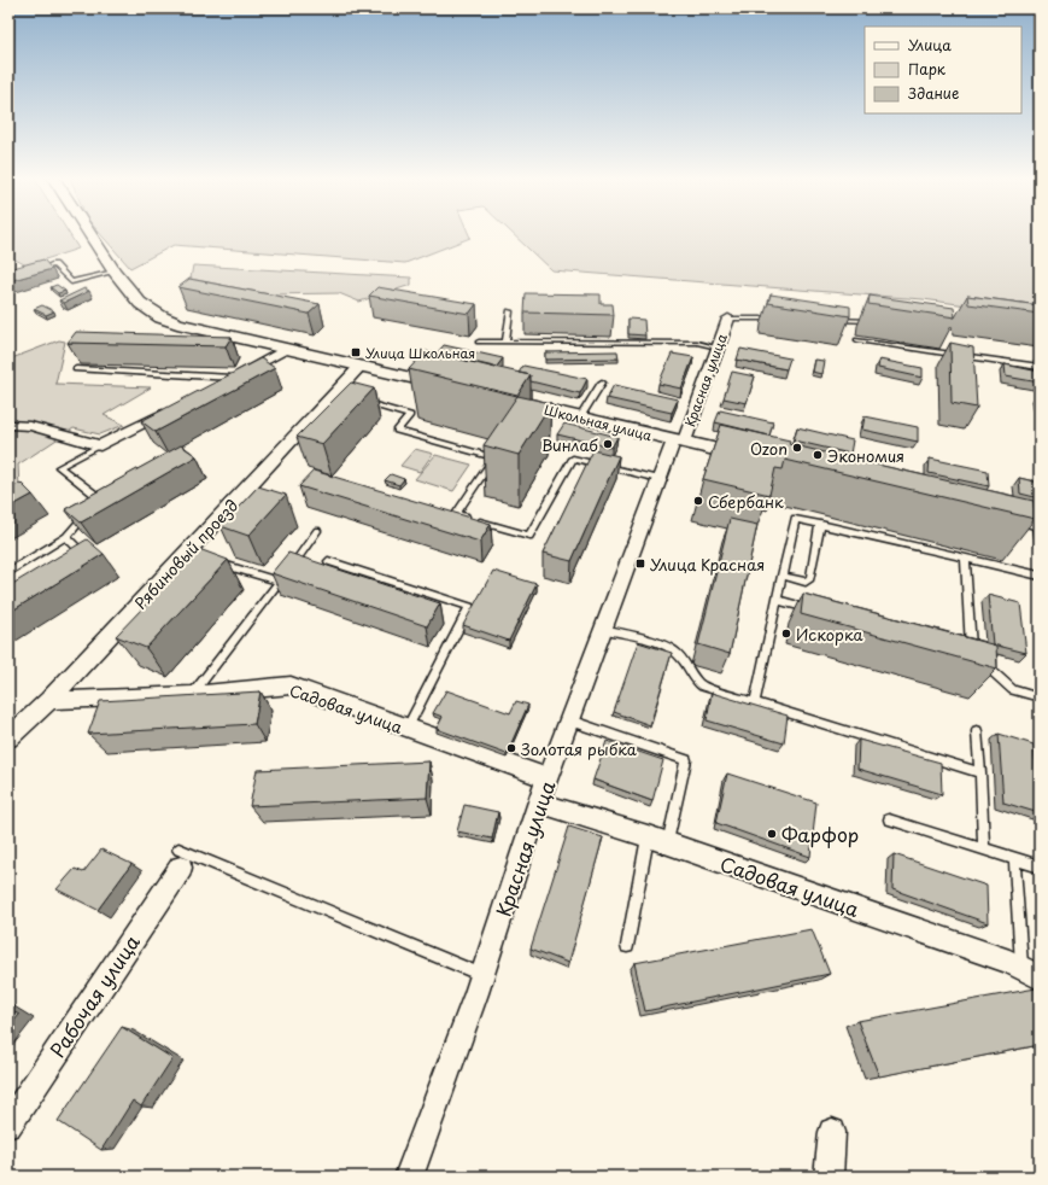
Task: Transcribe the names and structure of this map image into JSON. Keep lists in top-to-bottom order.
{
  "streets": {
    "street": [
      "Красная улица",
      "Школьная улица",
      "Рябиновый проезд",
      "Садовая улица",
      "Рабочая улица"
    ]
  },
  "crossings": [
    ["Красная улица", "Школьная улица"],
    ["Красная улица", "Садовая улица"],
    ["Рябиновый проезд", "Садовая улица"]
  ],
  "places": {
    "transit": ["Улица Школьная", "Улица Красная"],
    "other": [
      "Винлаб",
      "Ozon",
      "Экономия",
      "Сбербанк",
      "Искорка",
      "Золотая рыбка",
      "Фарфор"
    ]
  },
  "legend": ["Улица", "Парк", "Здание"]
}
